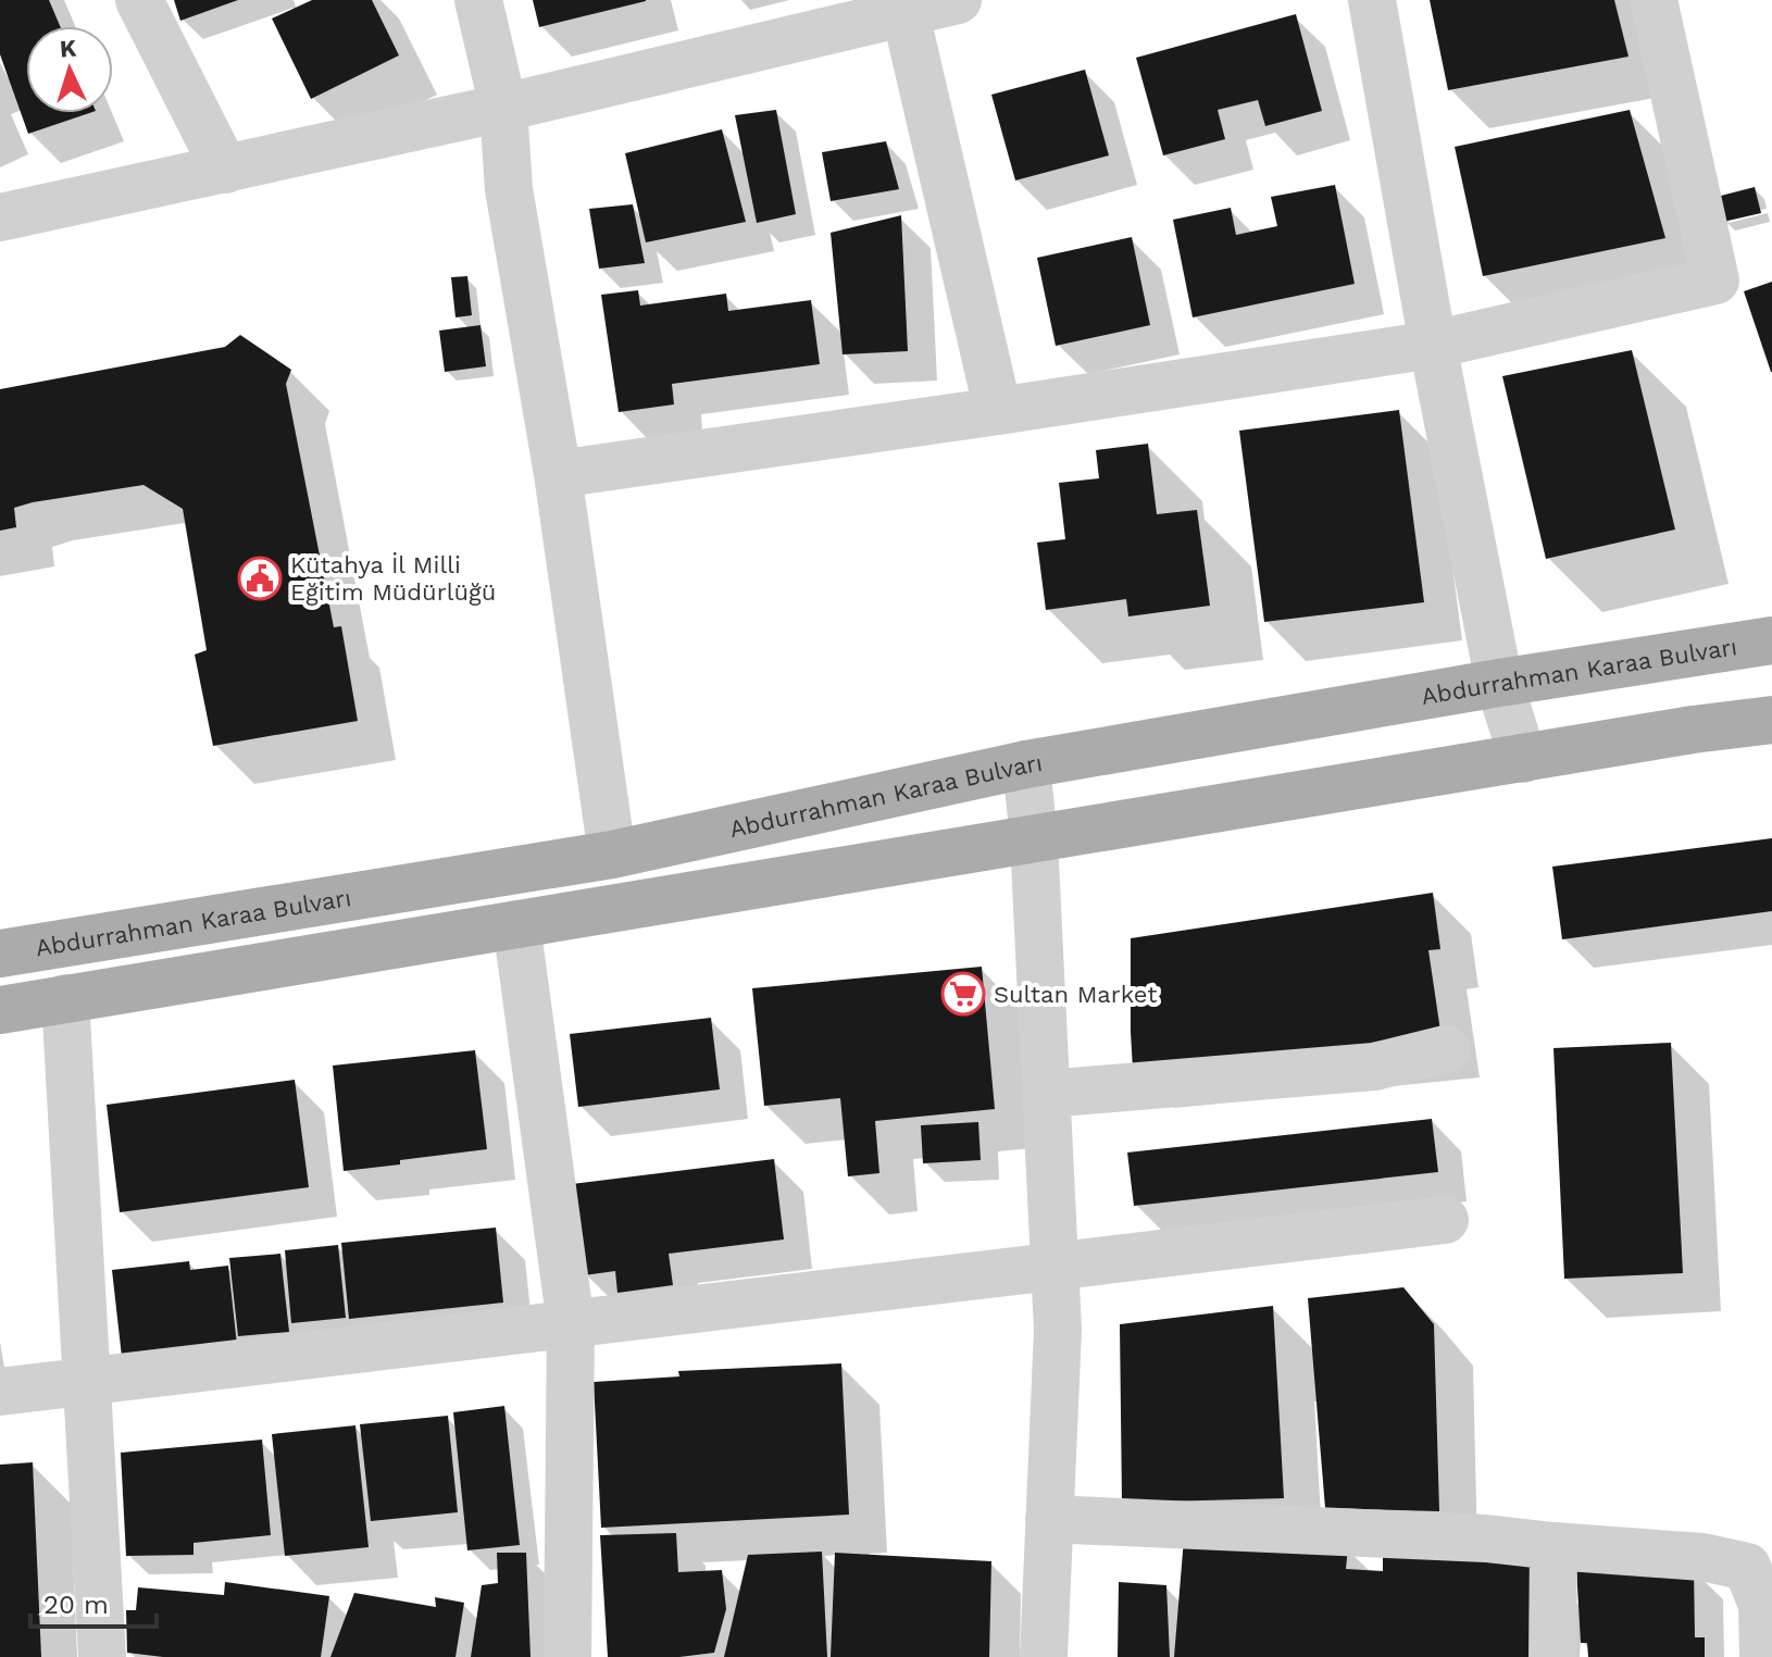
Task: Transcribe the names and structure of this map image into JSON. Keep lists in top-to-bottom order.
{
  "streets": {
    "main road": ["Abdurrahman Karaa Bulvarı"]
  },
  "places": {
    "public building": ["Kütahya İl Milli Eğitim Müdürlüğü"],
    "supermarket": ["Sultan Market"]
  },
  "scale_bar": "20 m",
  "north": "top"
}
